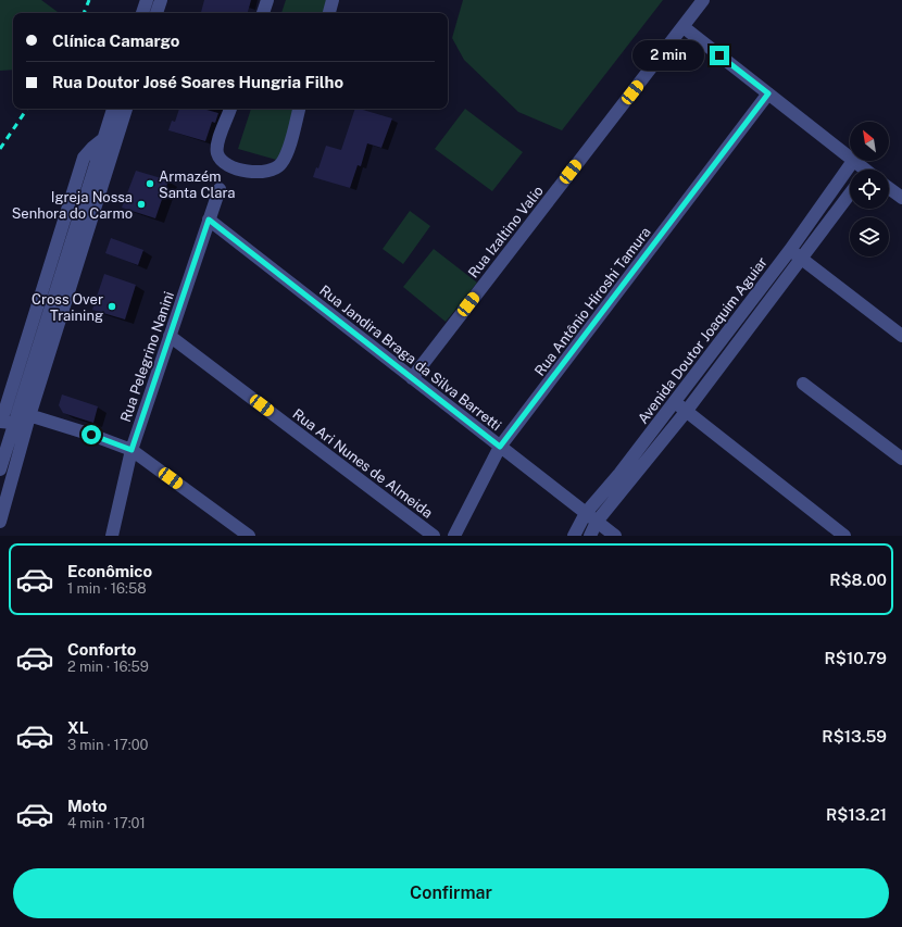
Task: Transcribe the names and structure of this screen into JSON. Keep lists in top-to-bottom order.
{
  "streets": {
    "street": [
      "Rua Izaltino Valio",
      "Rua Antônio Hiroshi Tamura",
      "Avenida Doutor Joaquim Aguiar",
      "Rua Pelegrino Nanini",
      "Rua Jandira Braga da Silva Barretti",
      "Rua Ari Nunes de Almeida"
    ]
  },
  "crossings": [
    ["Rua Izaltino Valio", "Rua Jandira Braga da Silva Barretti"],
    ["Rua Antônio Hiroshi Tamura", "Rua Jandira Braga da Silva Barretti"],
    ["Avenida Doutor Joaquim Aguiar", "Rua Jandira Braga da Silva Barretti"],
    ["Rua Pelegrino Nanini", "Rua Jandira Braga da Silva Barretti"],
    ["Rua Pelegrino Nanini", "Rua Ari Nunes de Almeida"]
  ],
  "places": ["Armazém Santa Clara", "Igreja Nossa Senhora do Carmo", "Cross Over Training"],
  "north": "top left",
  "page": {
    "banner": ["Clínica Camargo", "Rua Doutor José Soares Hungria Filho"],
    "bubble": "2 min",
    "list": [
      {
        "name": "Econômico",
        "note": "1 min · 16:58",
        "value": "R$8.00"
      },
      {
        "name": "Conforto",
        "note": "2 min · 16:59",
        "value": "R$10.79"
      },
      {
        "name": "XL",
        "note": "3 min · 17:00",
        "value": "R$13.59"
      },
      {
        "name": "Moto",
        "note": "4 min · 17:01",
        "value": "R$13.21"
      }
    ],
    "buttons": "Confirmar"
  }
}
